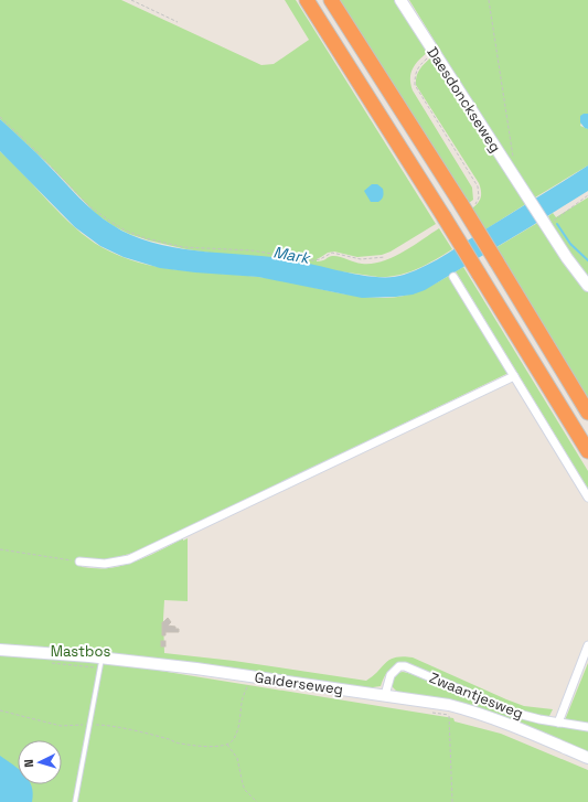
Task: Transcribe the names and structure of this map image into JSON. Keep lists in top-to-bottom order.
{
  "streets": {
    "street": ["Daesdonckseweg", "Galderseweg", "Zwaantjesweg"]
  },
  "crossings": [
    ["Galderseweg", "Zwaantjesweg"]
  ],
  "water": ["Mark"],
  "parks": ["Mastbos"],
  "north": "left"
}
